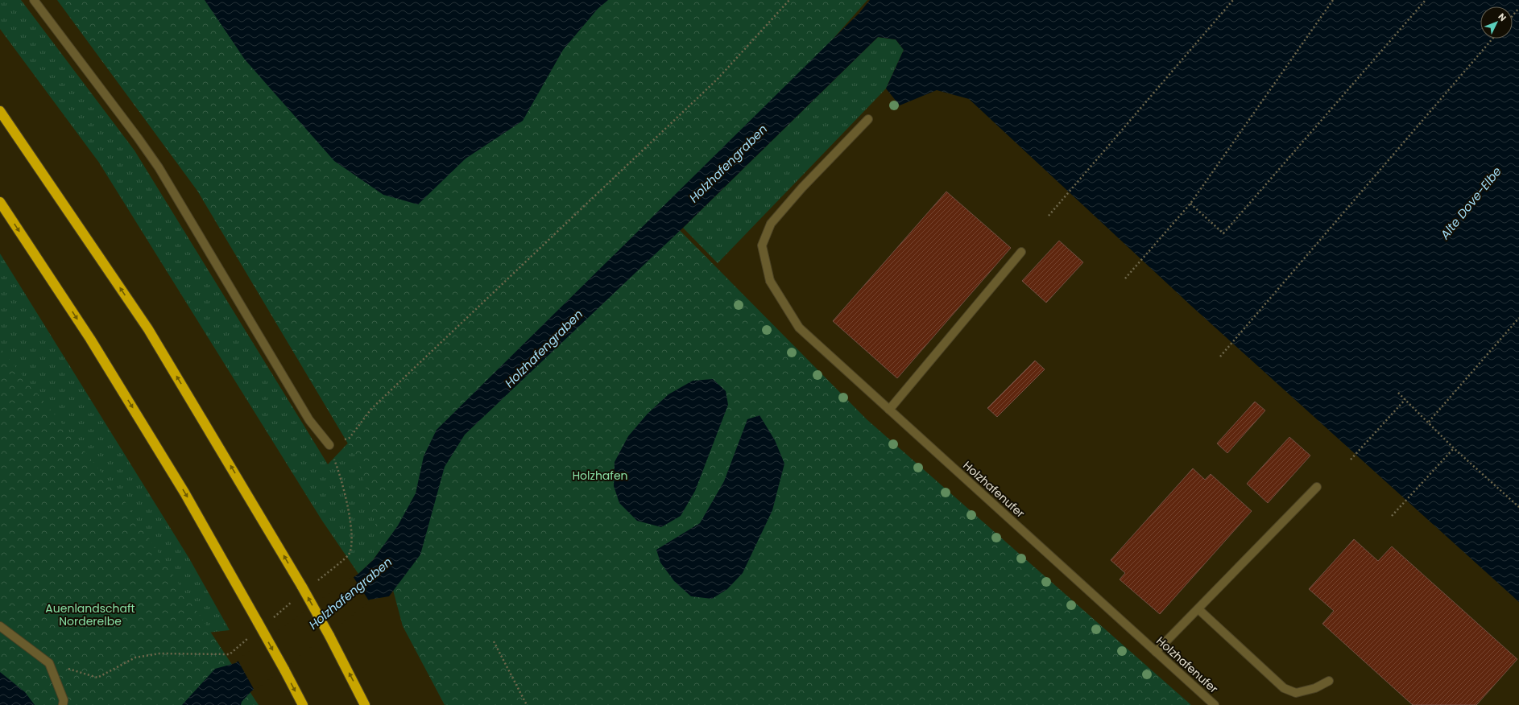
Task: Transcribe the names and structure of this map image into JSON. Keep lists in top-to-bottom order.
{
  "streets": {
    "street": ["Holzhafenufer"]
  },
  "water": ["Holzhafengraben", "Alte Dove-Elbe"],
  "parks": ["Holzhafen", "Auenlandschaft Norderelbe"],
  "north": "top right"
}
